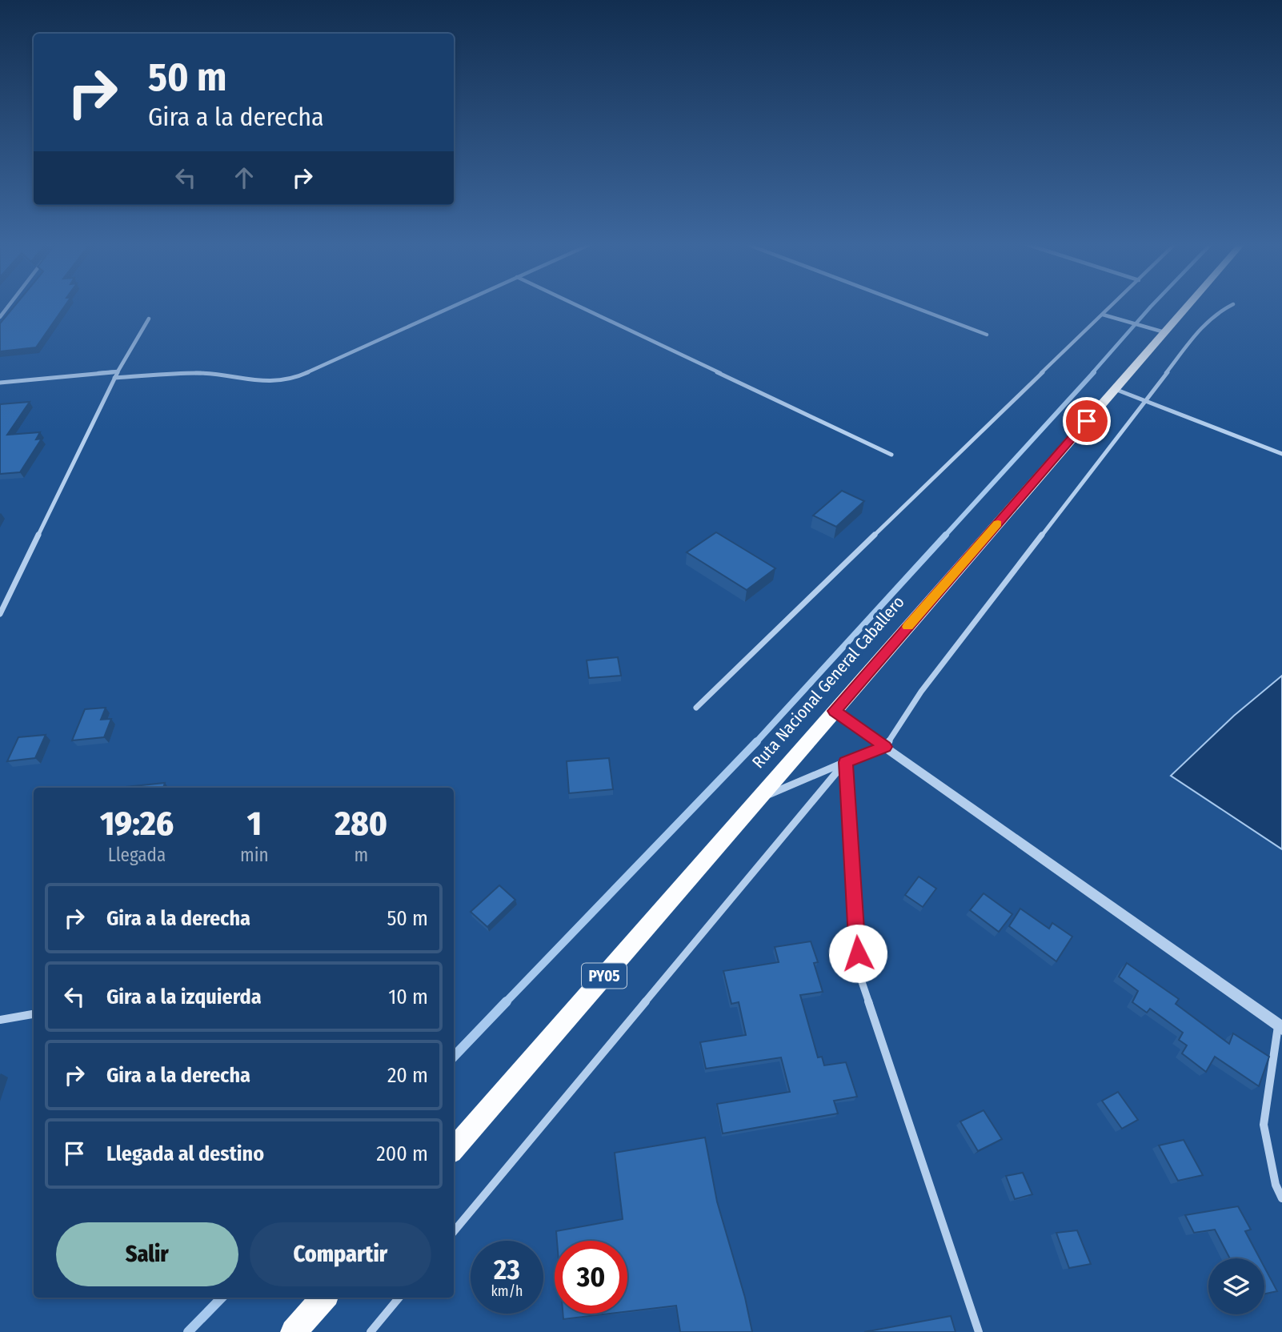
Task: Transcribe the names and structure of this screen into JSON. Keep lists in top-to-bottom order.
{
  "streets": {
    "highway": ["Ruta Nacional General Caballero", "PY05"]
  },
  "page": {
    "turn": ["50 m", "Gira a la derecha"],
    "eta": [
      "19:26",
      "Llegada",
      "1",
      "min",
      "280",
      "m"
    ],
    "list": [
      {
        "name": "Gira a la derecha",
        "value": "50 m"
      },
      {
        "name": "Gira a la izquierda",
        "value": "10 m"
      },
      {
        "name": "Gira a la derecha",
        "value": "20 m"
      },
      {
        "name": "Llegada al destino",
        "value": "200 m"
      }
    ],
    "buttons": ["Salir", "Compartir"],
    "speed": "23 km/h",
    "limit": "30"
  }
}
